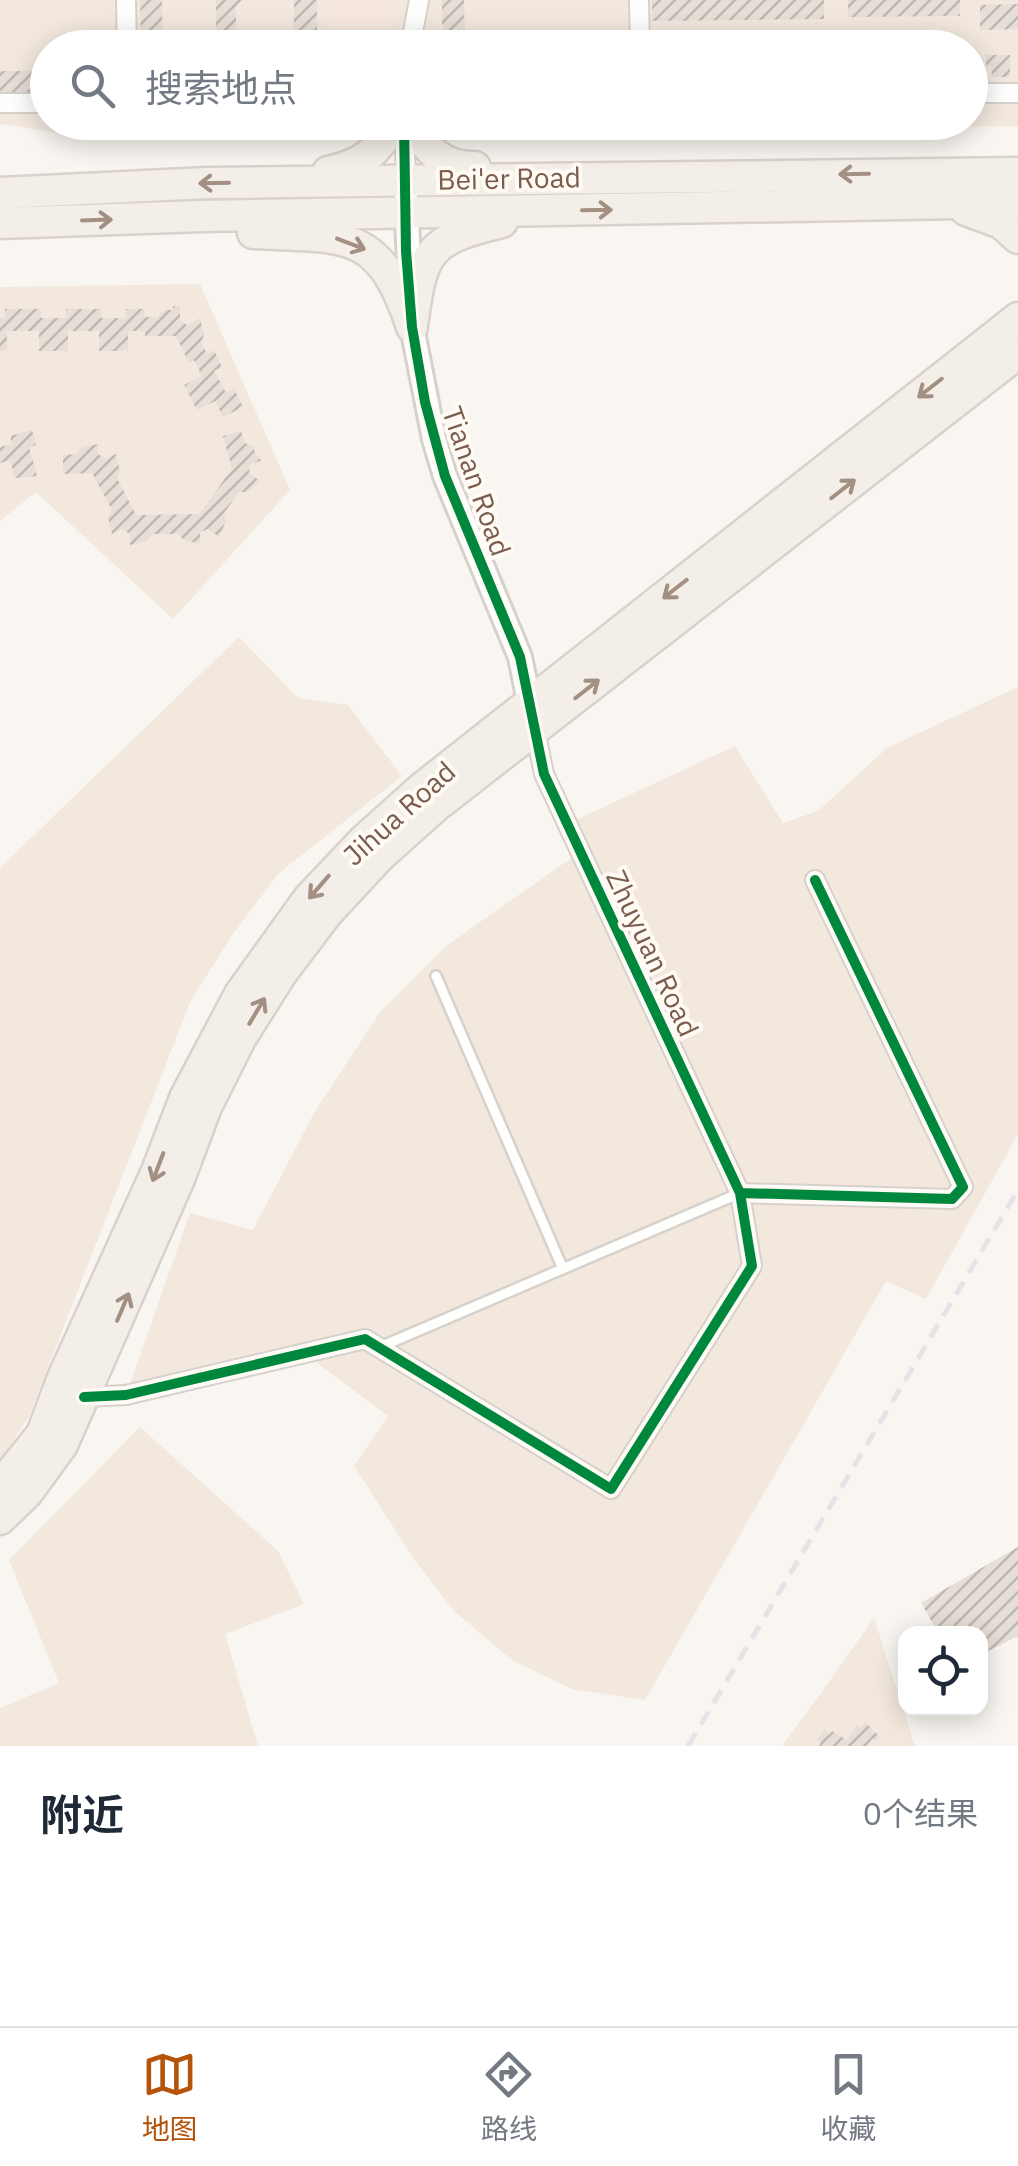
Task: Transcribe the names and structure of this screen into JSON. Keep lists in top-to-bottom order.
{
  "streets": {
    "main road": ["Bei'er Road", "Jihua Road"],
    "street": ["Tianan Road", "Zhuyuan Road"]
  },
  "crossings": [
    ["Bei'er Road", "Tianan Road"],
    ["Tianan Road", "Jihua Road"],
    ["Tianan Road", "Zhuyuan Road"],
    ["Jihua Road", "Zhuyuan Road"]
  ],
  "page": {
    "search": "搜索地点",
    "heading": ["附近", "0个结果"],
    "nav": ["地图", "路线", "收藏"]
  }
}
